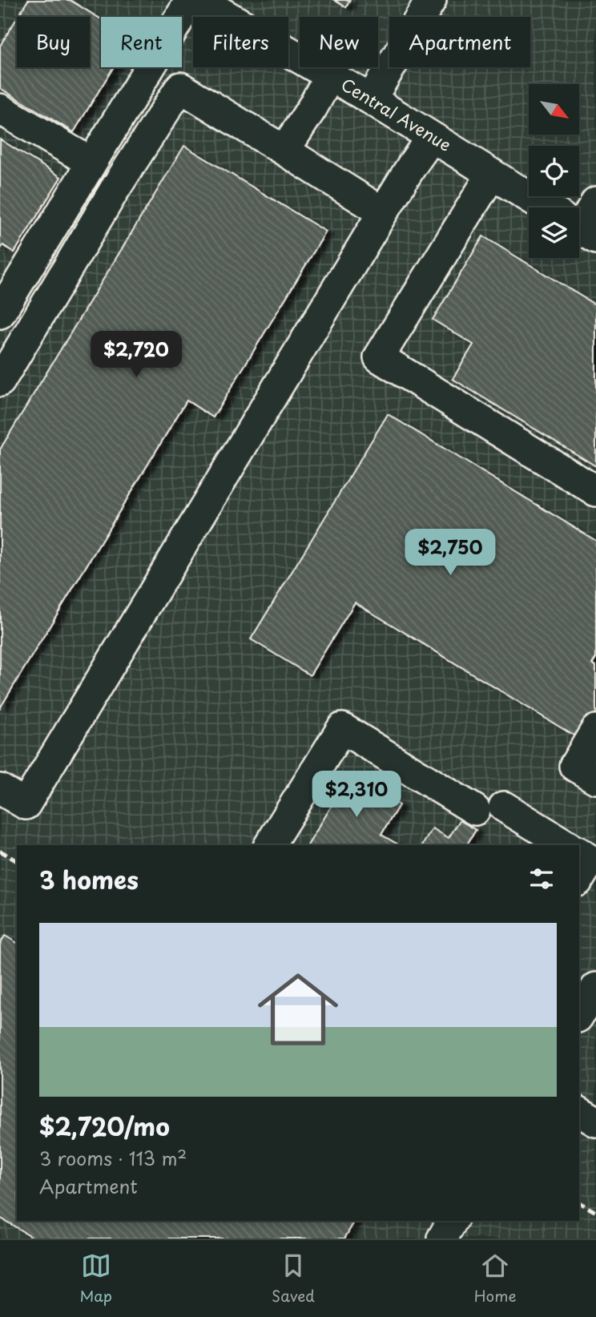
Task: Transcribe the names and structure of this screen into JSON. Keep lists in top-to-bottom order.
{
  "streets": {
    "street": ["Central Avenue"]
  },
  "north": "bottom right",
  "page": {
    "chip": [
      "Buy",
      "Rent",
      "Filters",
      "New",
      "Apartment"
    ],
    "price": ["$2,720", "$2,750", "$2,310"],
    "heading": "3 homes",
    "list": [
      {
        "name": "$2,720/mo",
        "note": "3 rooms · 113 m² · Apartment"
      }
    ],
    "tabs": ["Map", "Saved", "Home"]
  }
}
